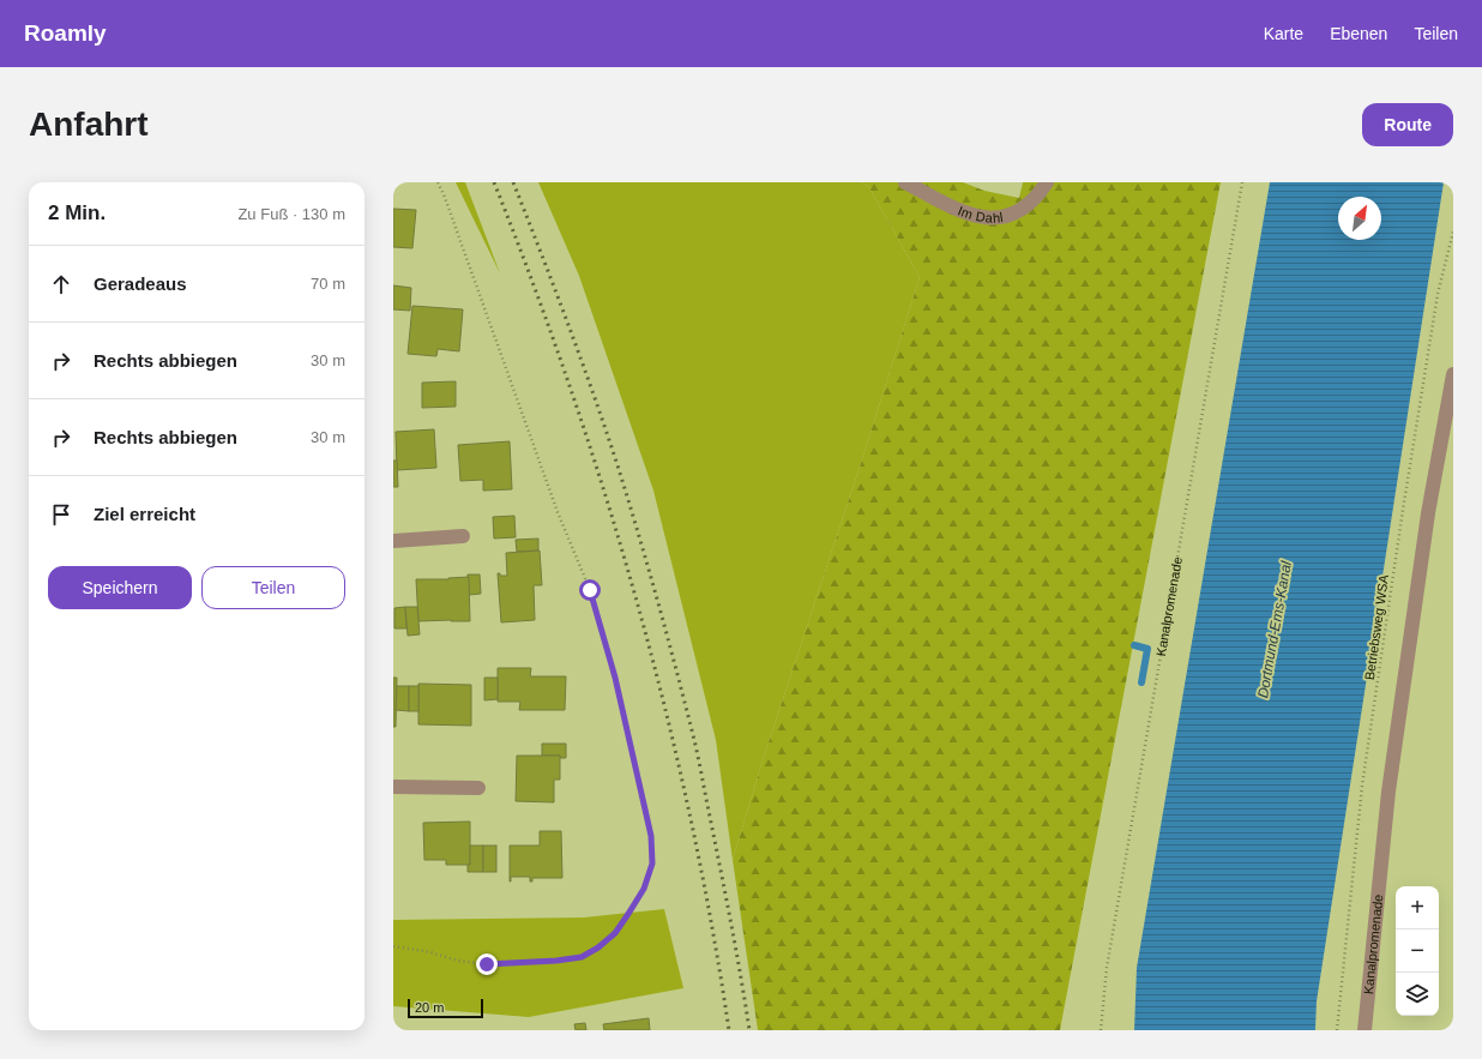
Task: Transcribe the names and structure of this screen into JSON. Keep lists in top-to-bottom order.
{
  "streets": {
    "street": ["Im Dahl", "Kanalpromenade"],
    "path": ["Betriebsweg WSA"]
  },
  "water": ["Dortmund-Ems-Kanal"],
  "scale_bar": "20 m",
  "north": "top right",
  "page": {
    "header": "Roamly",
    "nav": ["Karte", "Ebenen", "Teilen"],
    "buttons": [
      "Route",
      ["Speichern", "Teilen"]
    ],
    "title": "Anfahrt",
    "heading": ["2 Min.", "Zu Fuß · 130 m"],
    "list": [
      ["Geradeaus", "70 m"],
      ["Rechts abbiegen", "30 m"],
      ["Rechts abbiegen", "30 m"],
      "Ziel erreicht"
    ],
    "map_buttons": ["+", "−"],
    "scale": "20 m"
  }
}
